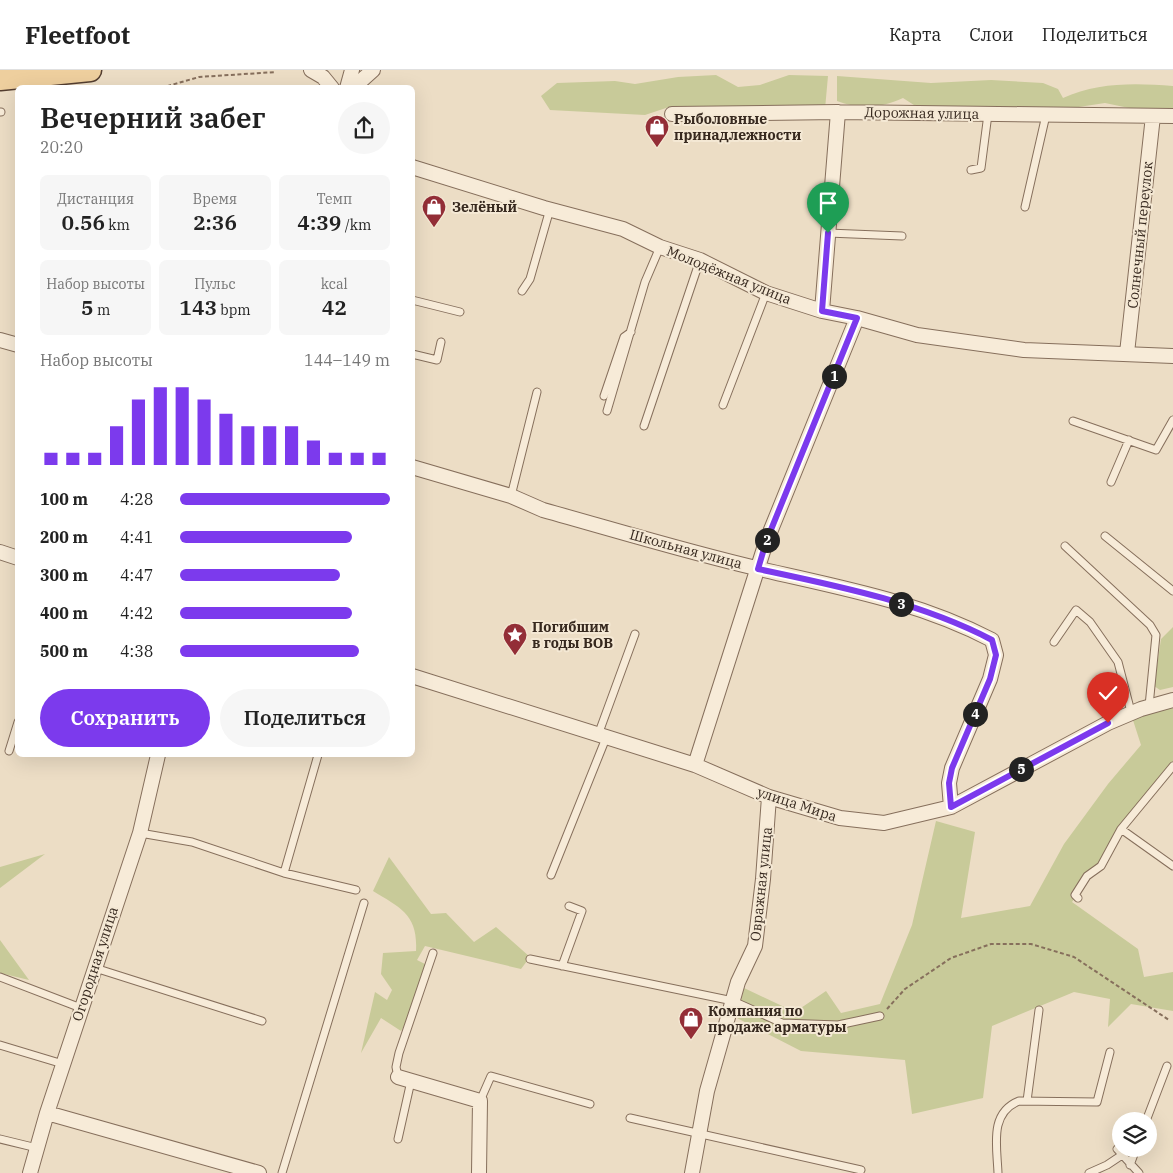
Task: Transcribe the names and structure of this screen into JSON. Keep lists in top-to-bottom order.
{
  "streets": {
    "street": [
      "Дорожная улица",
      "Солнечный переулок",
      "Молодёжная улица",
      "Школьная улица",
      "улица Мира",
      "Овражная улица",
      "Огородная улица"
    ]
  },
  "crossings": [
    ["Дорожная улица", "Солнечный переулок"],
    ["Солнечный переулок", "Молодёжная улица"],
    ["Школьная улица", "улица Мира"],
    ["улица Мира", "Овражная улица"]
  ],
  "places": {
    "shop": ["Рыболовные принадлежности", "Зелёный", "Компания по продаже арматуры"],
    "place": ["Погибшим в годы ВОВ"]
  },
  "page": {
    "header": "Fleetfoot",
    "nav": ["Карта", "Слои", "Поделиться"],
    "heading": ["Вечерний забег", "20:20"],
    "stats": [
      ["Дистанция", "0.56 km"],
      ["Время", "2:36"],
      ["Темп", "4:39 /km"],
      ["Набор высоты", "5 m"],
      ["Пульс", "143 bpm"],
      ["kcal", "42"]
    ],
    "chart": ["Набор высоты", "144–149 m"],
    "pins": [
      "1",
      "2",
      "3",
      "4",
      "5"
    ],
    "list": [
      {
        "name": "100 m",
        "note": "4:28"
      },
      {
        "name": "200 m",
        "note": "4:41"
      },
      {
        "name": "300 m",
        "note": "4:47"
      },
      {
        "name": "400 m",
        "note": "4:42"
      },
      {
        "name": "500 m",
        "note": "4:38"
      }
    ],
    "buttons": ["Сохранить", "Поделиться"]
  }
}
